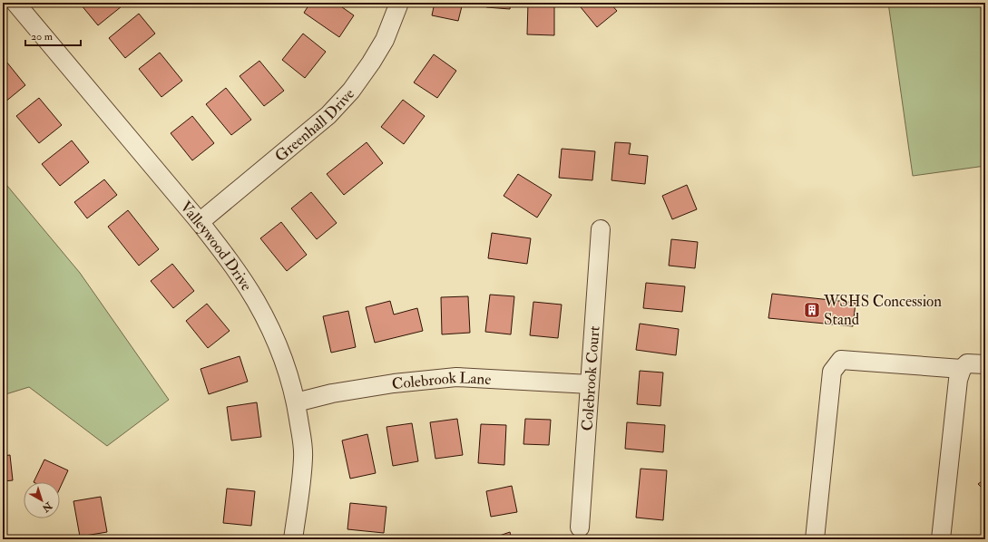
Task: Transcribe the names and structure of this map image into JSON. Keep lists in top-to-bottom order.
{
  "streets": {
    "street": [
      "Greenhall Drive",
      "Valleywood Drive",
      "Colebrook Court",
      "Colebrook Lane"
    ]
  },
  "crossings": [
    ["Greenhall Drive", "Valleywood Drive"],
    ["Valleywood Drive", "Colebrook Lane"],
    ["Colebrook Court", "Colebrook Lane"]
  ],
  "places": {
    "building": ["WSHS Concession Stand"]
  },
  "scale_bar": "20 m",
  "north": "bottom right"
}
